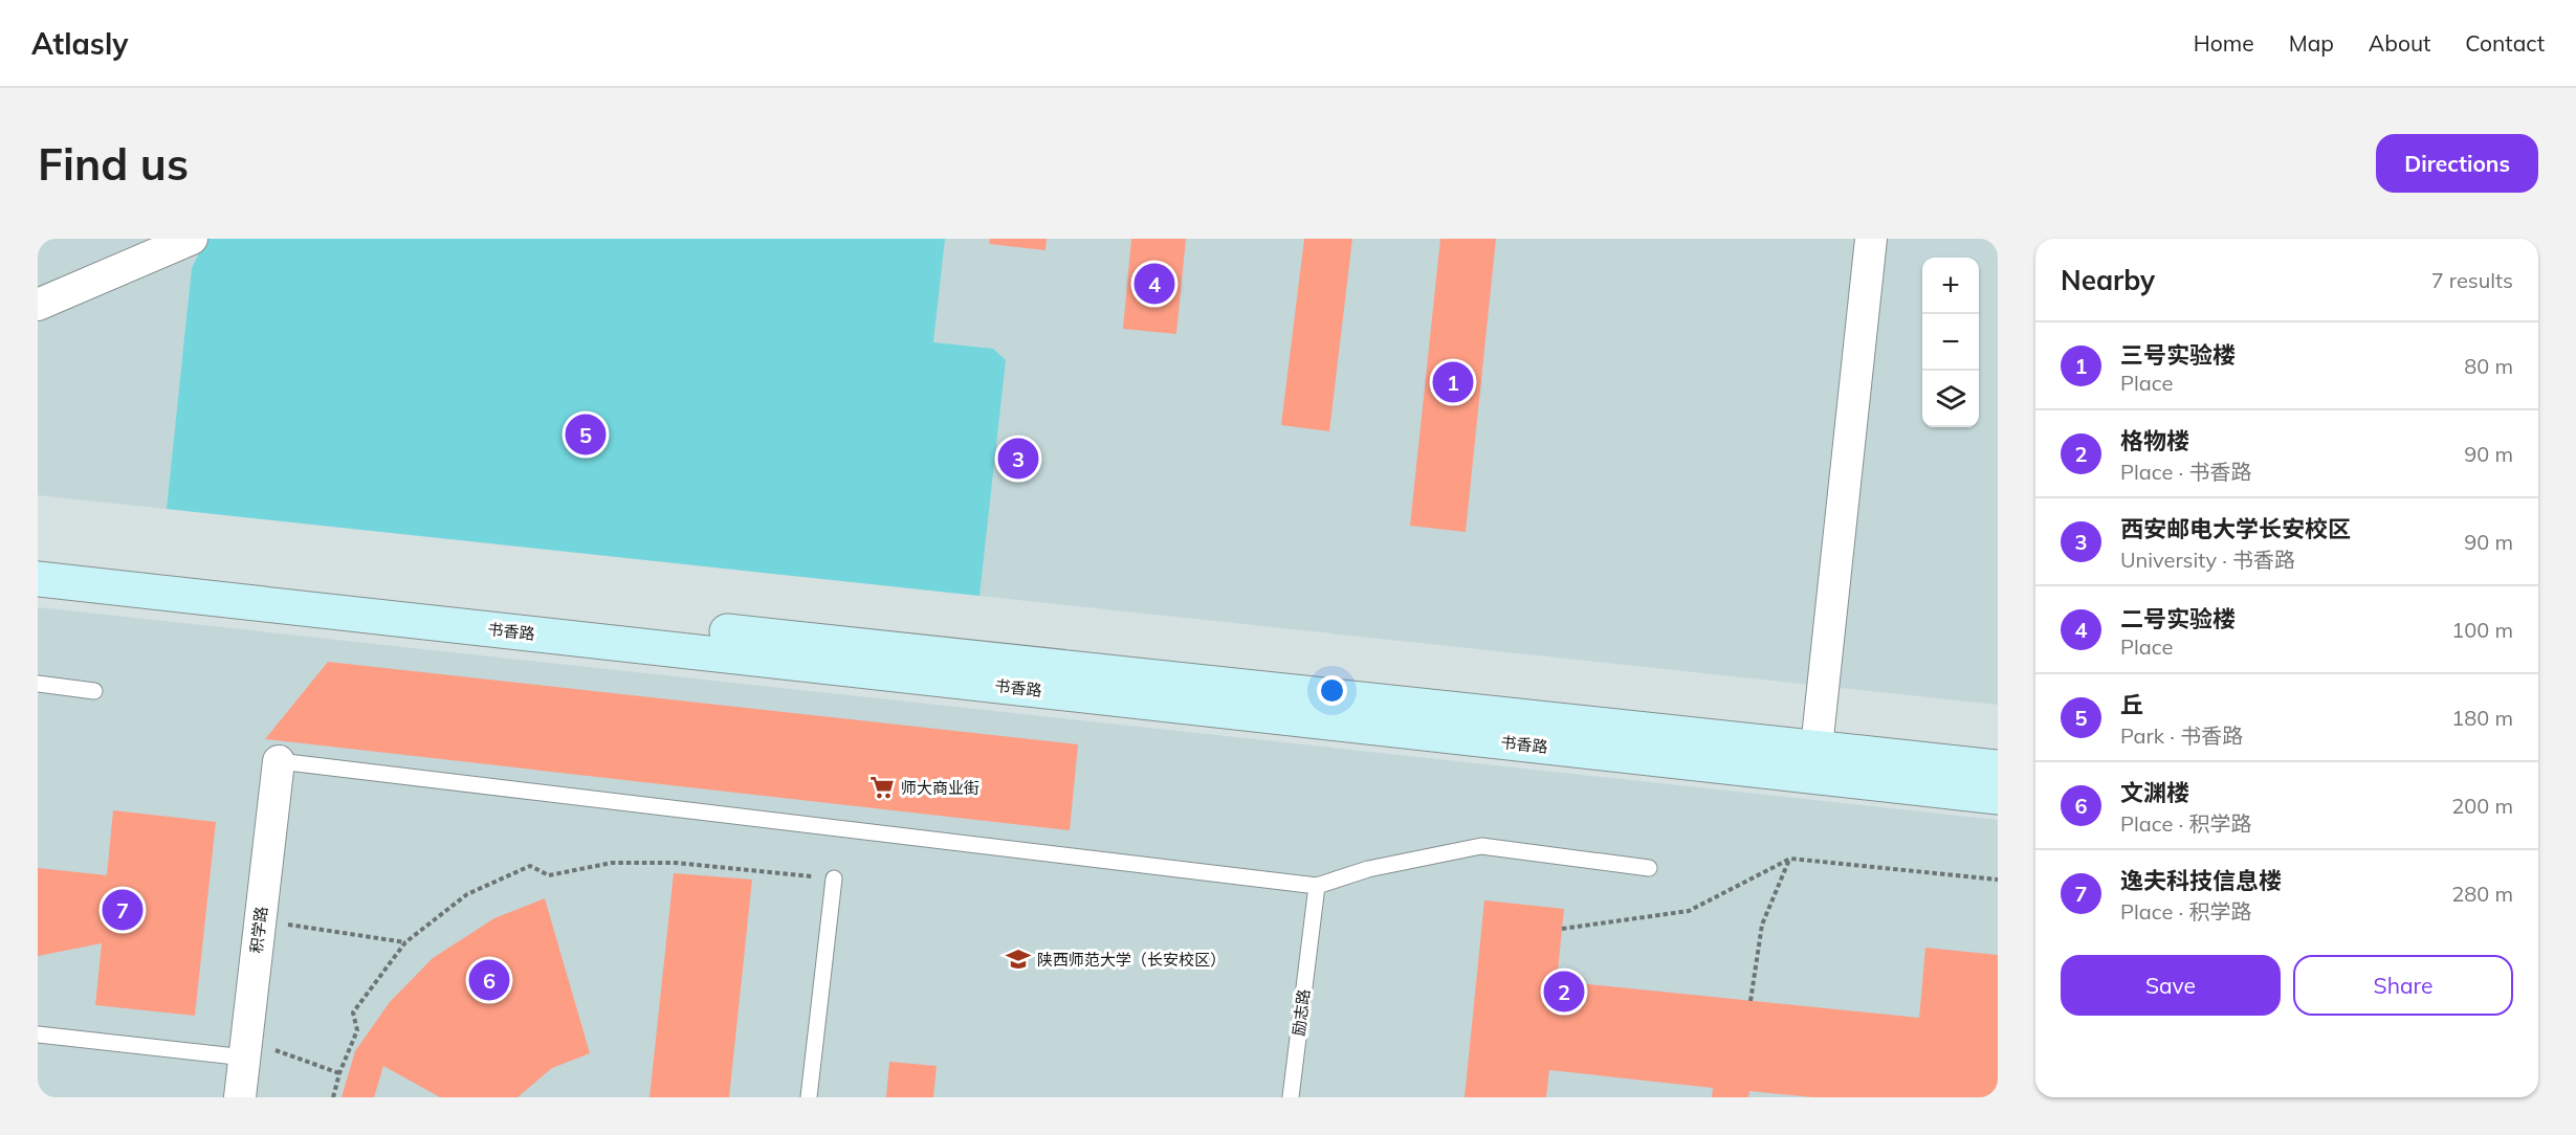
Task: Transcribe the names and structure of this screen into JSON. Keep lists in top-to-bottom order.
{
  "streets": {
    "street": ["书香路", "积学路"],
    "lane": ["励志路"]
  },
  "places": {
    "supermarket": ["师大商业街"],
    "school or university": ["陕西师范大学（长安校区）"]
  },
  "page": {
    "header": "Atlasly",
    "nav": [
      "Home",
      "Map",
      "About",
      "Contact"
    ],
    "buttons": [
      "Directions",
      ["Save", "Share"]
    ],
    "title": "Find us",
    "heading": ["Nearby", "7 results"],
    "map_buttons": ["+", "−"],
    "pins": [
      "4",
      "1",
      "5",
      "3",
      "7",
      "6",
      "2"
    ],
    "list": [
      {
        "mark": "1",
        "name": "三号实验楼",
        "note": "Place",
        "value": "80 m"
      },
      {
        "mark": "2",
        "name": "格物楼",
        "note": "Place · 书香路",
        "value": "90 m"
      },
      {
        "mark": "3",
        "name": "西安邮电大学长安校区",
        "note": "University · 书香路",
        "value": "90 m"
      },
      {
        "mark": "4",
        "name": "二号实验楼",
        "note": "Place",
        "value": "100 m"
      },
      {
        "mark": "5",
        "name": "丘",
        "note": "Park · 书香路",
        "value": "180 m"
      },
      {
        "mark": "6",
        "name": "文渊楼",
        "note": "Place · 积学路",
        "value": "200 m"
      },
      {
        "mark": "7",
        "name": "逸夫科技信息楼",
        "note": "Place · 积学路",
        "value": "280 m"
      }
    ]
  }
}
